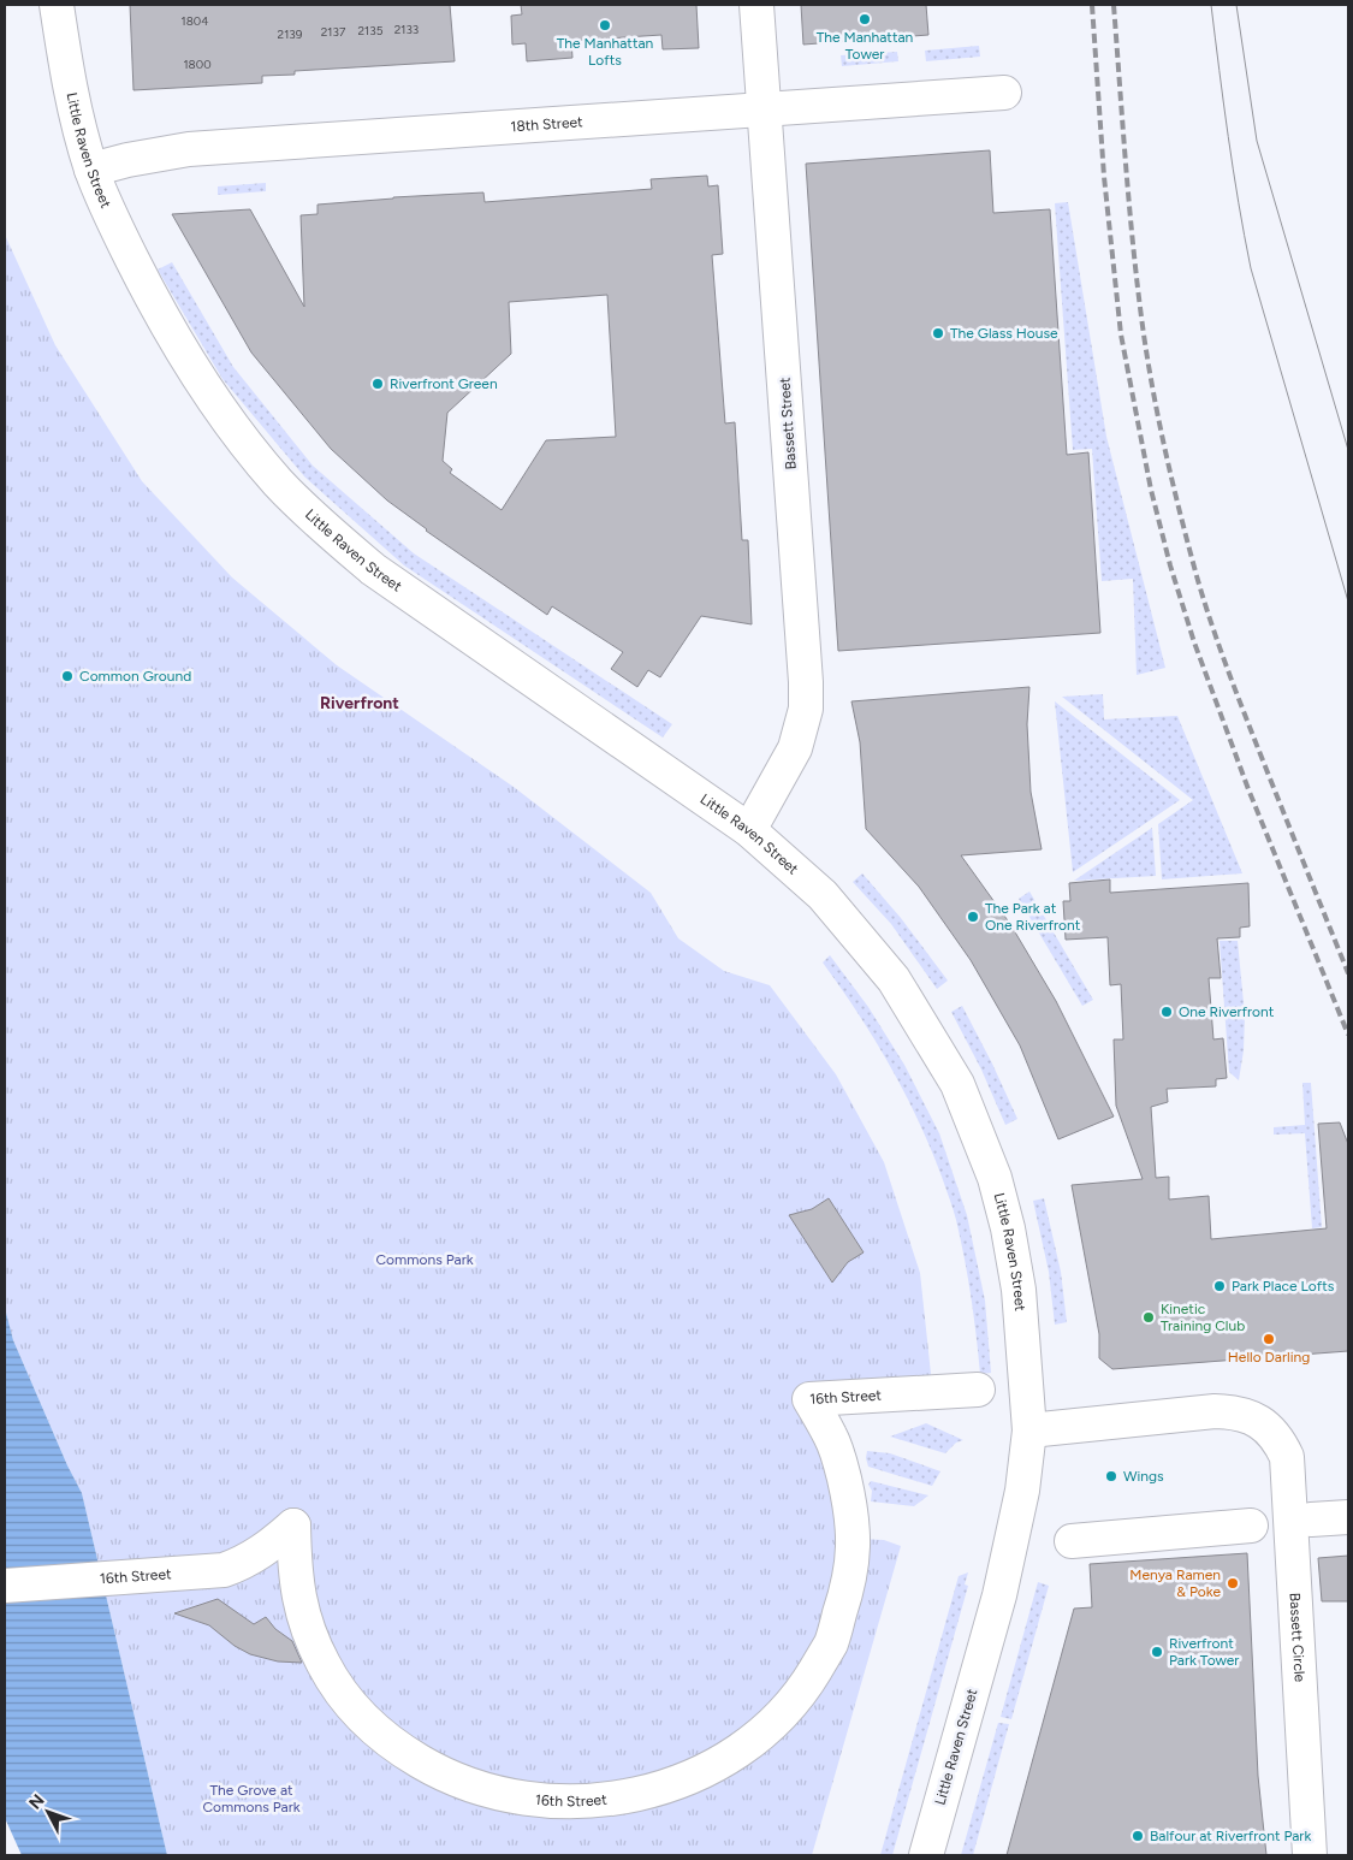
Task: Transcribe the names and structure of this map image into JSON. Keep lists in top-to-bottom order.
{
  "streets": {
    "street": [
      "18th Street",
      "Little Raven Street",
      "Bassett Street",
      "16th Street",
      "Bassett Circle"
    ]
  },
  "crossings": [
    ["18th Street", "Little Raven Street"],
    ["18th Street", "Bassett Street"],
    ["Little Raven Street", "Bassett Street"],
    ["Little Raven Street", "Bassett Circle"]
  ],
  "districts": ["Riverfront"],
  "parks": ["Commons Park", "The Grove at Commons Park"],
  "places": [
    "The Manhattan Tower",
    "The Manhattan Lofts",
    "The Glass House",
    "Riverfront Green",
    "Common Ground",
    "The Park at One Riverfront",
    "One Riverfront",
    "Park Place Lofts",
    "Kinetic Training Club",
    "Hello Darling",
    "Wings",
    "Menya Ramen & Poke",
    "Riverfront Park Tower",
    "Balfour at Riverfront Park"
  ],
  "house_numbers": [
    "1804",
    "2133",
    "2135",
    "2137",
    "2139",
    "1800"
  ],
  "north": "top left"
}
